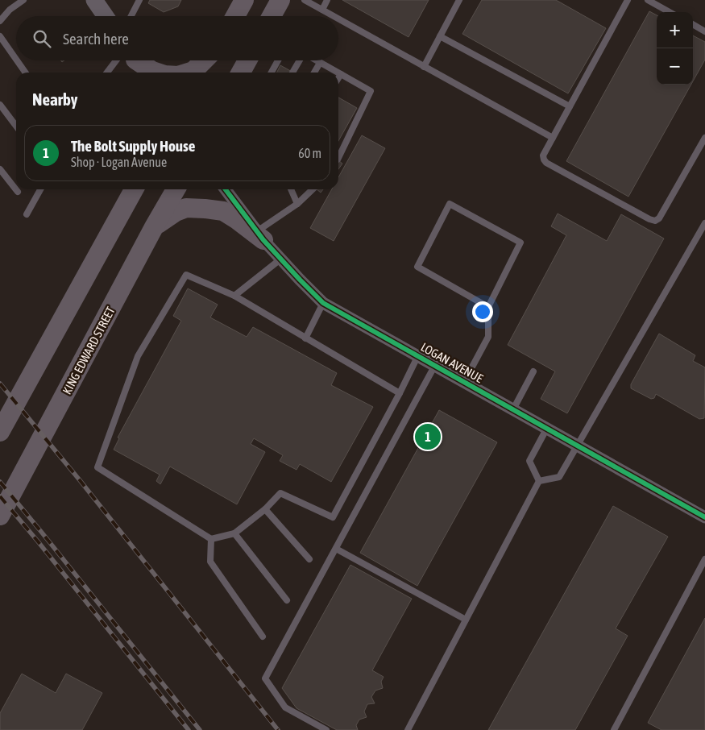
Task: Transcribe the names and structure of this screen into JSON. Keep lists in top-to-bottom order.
{
  "streets": {
    "main road": ["KING EDWARD STREET"],
    "street": ["LOGAN AVENUE"]
  },
  "page": {
    "map_buttons": ["+", "−"],
    "search": "Search here",
    "heading": "Nearby",
    "list": [
      {
        "mark": "1",
        "name": "The Bolt Supply House",
        "note": "Shop · Logan Avenue",
        "value": "60 m"
      }
    ],
    "pins": "1"
  }
}
